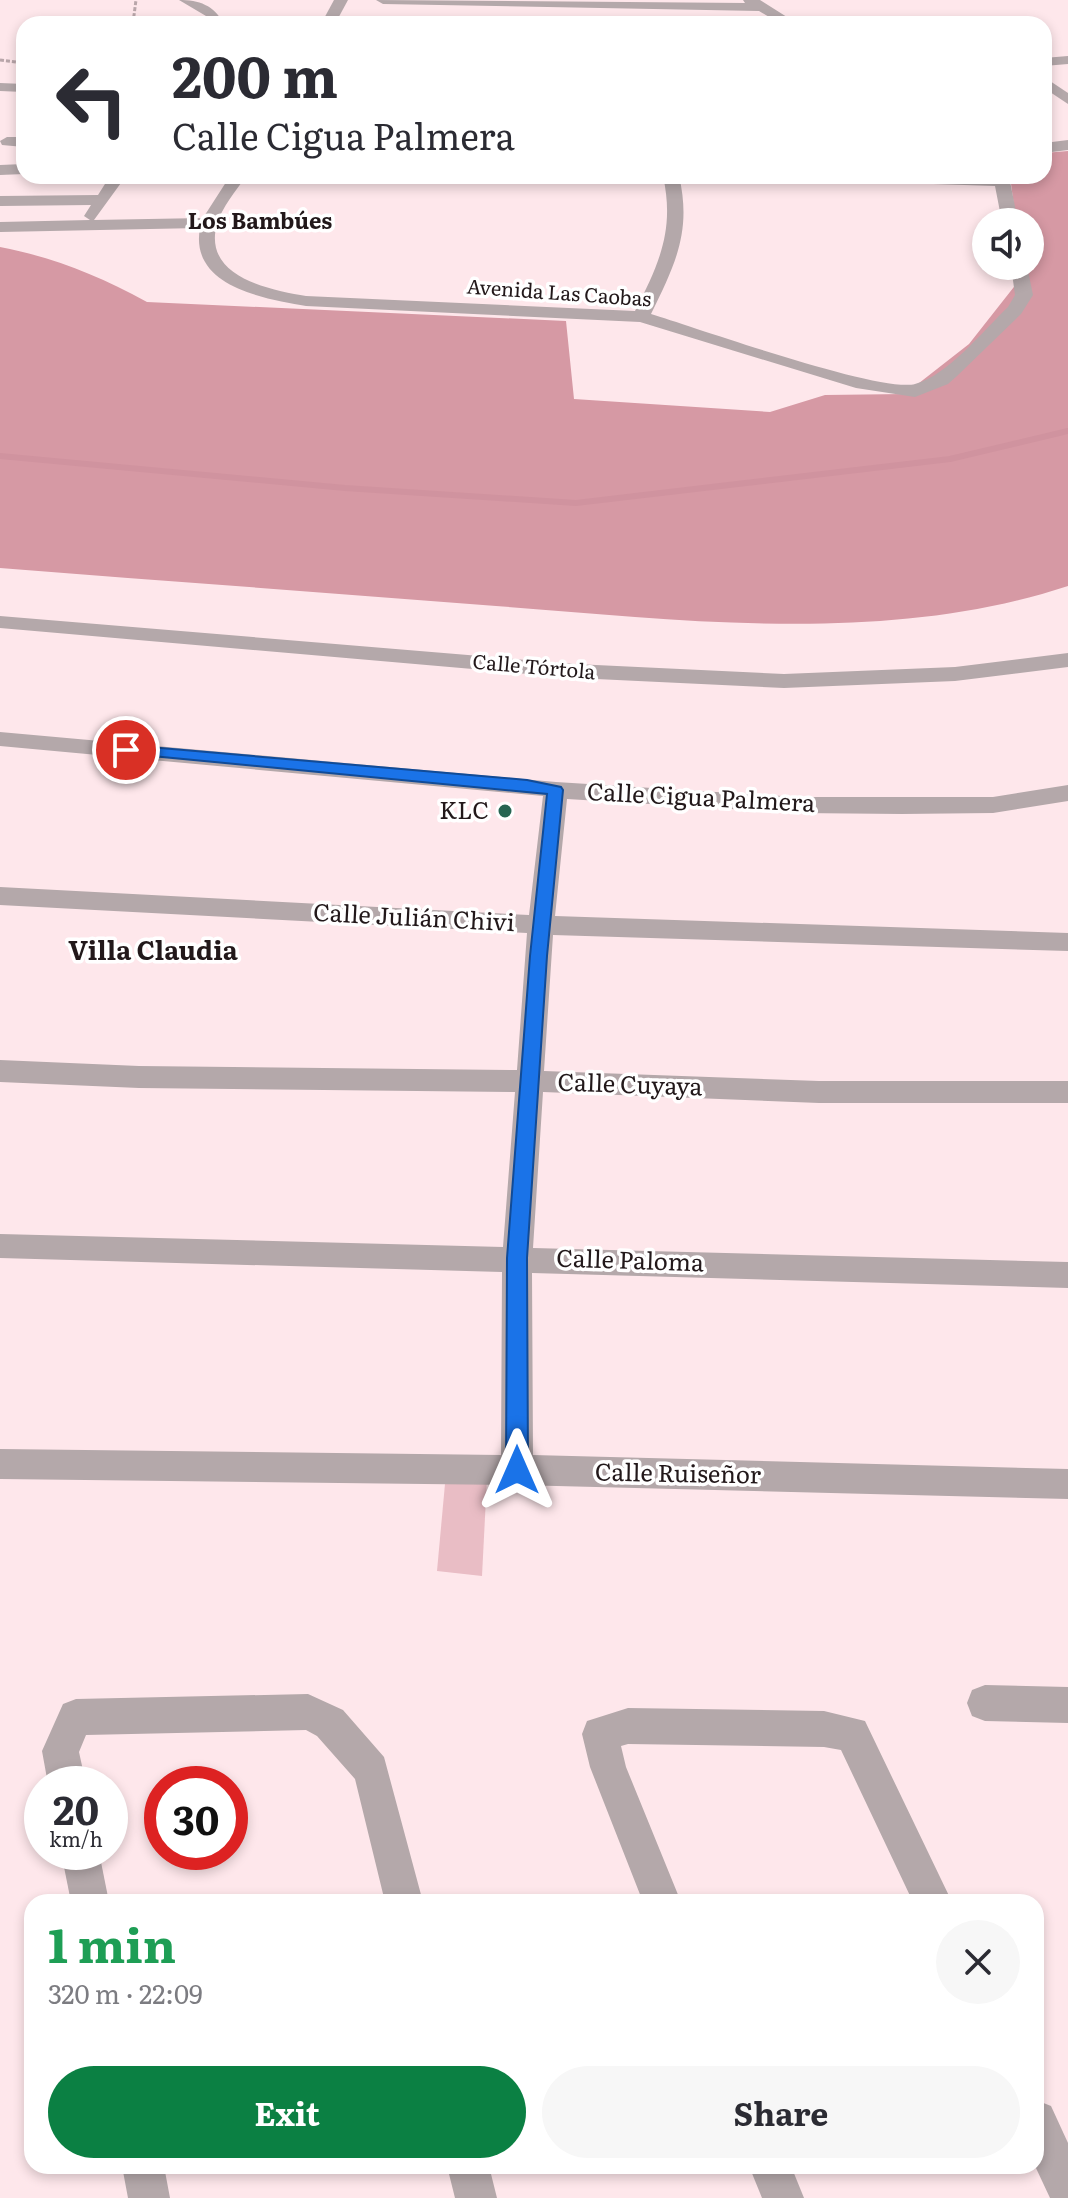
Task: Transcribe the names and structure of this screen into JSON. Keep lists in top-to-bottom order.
{
  "streets": {
    "street": [
      "Avenida Las Caobas",
      "Calle Tórtola",
      "Calle Cigua Palmera",
      "Calle Julián Chivi",
      "Calle Cuyaya",
      "Calle Paloma",
      "Calle Ruiseñor"
    ]
  },
  "districts": ["Los Bambúes", "Villa Claudia"],
  "places": ["KLC"],
  "page": {
    "turn": ["200 m", "Calle Cigua Palmera"],
    "speed": "20 km/h",
    "limit": "30",
    "heading": ["1 min", "320 m · 22:09"],
    "buttons": ["Exit", "Share"]
  }
}
